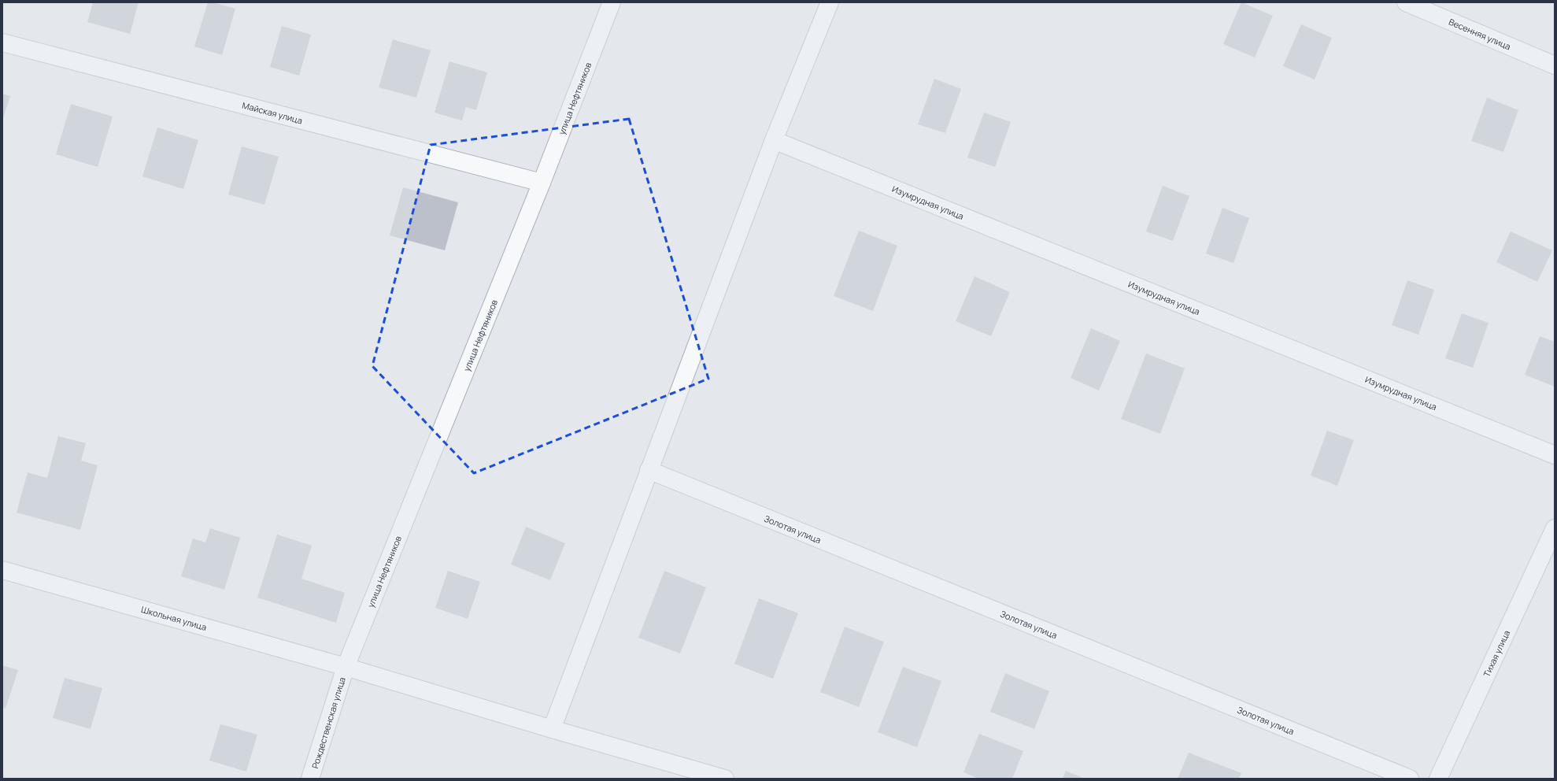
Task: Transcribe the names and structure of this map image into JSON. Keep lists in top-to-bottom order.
{
  "streets": {
    "street": [
      "Весенняя улица",
      "улица Нефтяников",
      "Майская улица",
      "Изумрудная улица",
      "Золотая улица",
      "Школьная улица",
      "Тихая улица",
      "Рождественская улица"
    ]
  },
  "crossings": [
    ["улица Нефтяников", "Майская улица"],
    ["улица Нефтяников", "Школьная улица"],
    ["улица Нефтяников", "Рождественская улица"],
    ["Школьная улица", "Рождественская улица"]
  ]
}
